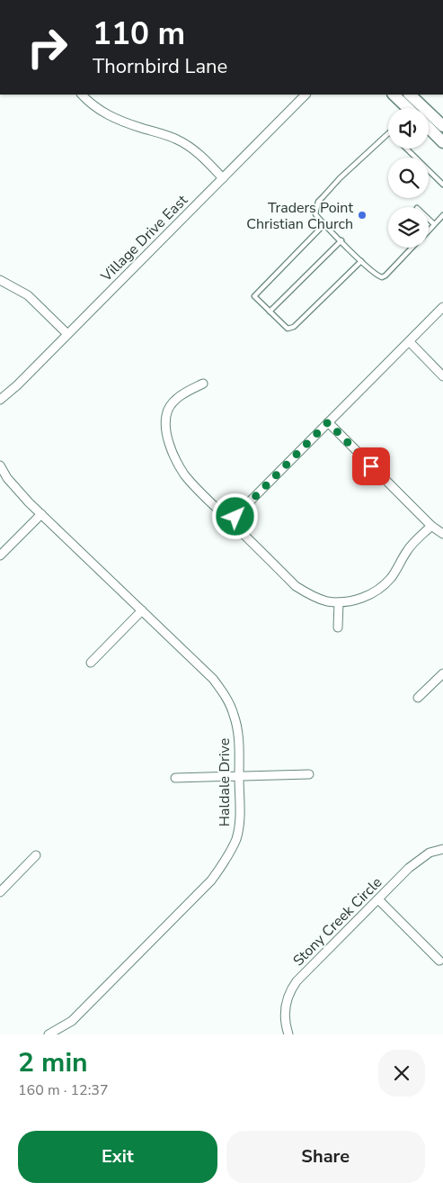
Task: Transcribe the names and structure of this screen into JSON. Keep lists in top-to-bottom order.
{
  "streets": {
    "street": ["Village Drive East", "Haldale Drive", "Stony Creek Circle"]
  },
  "places": ["Traders Point Christian Church"],
  "page": {
    "turn": ["110 m", "Thornbird Lane"],
    "heading": ["2 min", "160 m · 12:37"],
    "buttons": ["Exit", "Share"]
  }
}
